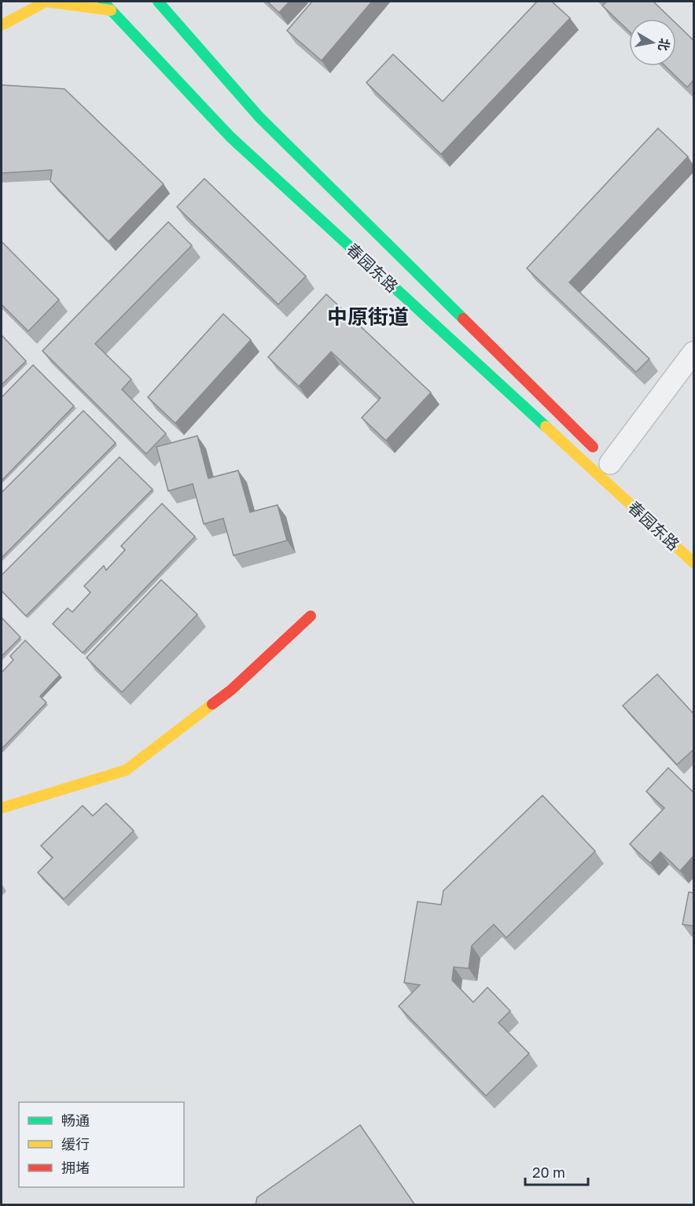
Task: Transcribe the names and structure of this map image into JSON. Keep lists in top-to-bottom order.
{
  "streets": {
    "main road": ["春园东路"]
  },
  "districts": ["中原街道"],
  "legend": ["畅通", "缓行", "拥堵"],
  "scale_bar": "20 m",
  "north": "right"
}
